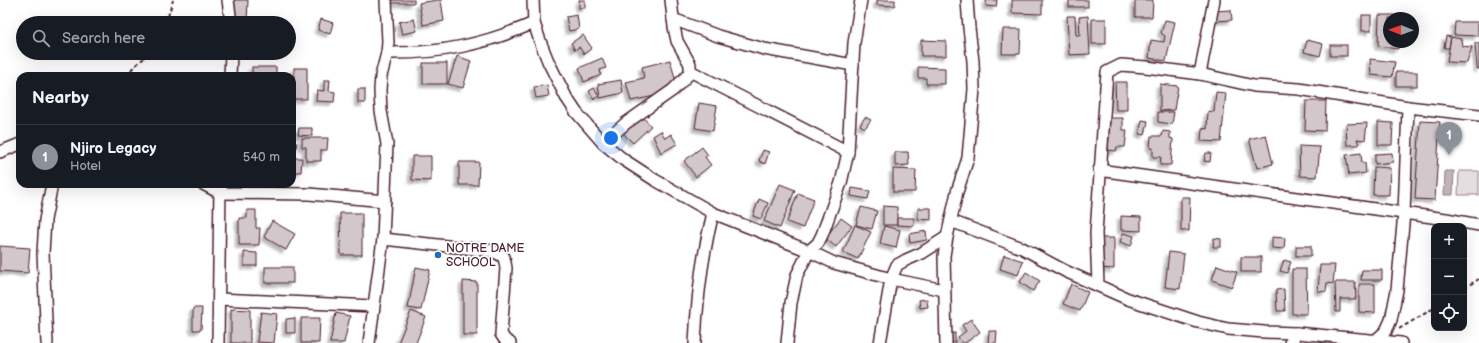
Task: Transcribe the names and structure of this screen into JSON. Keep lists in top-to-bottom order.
{
  "places": ["NOTRE DAME SCHOOL"],
  "north": "left",
  "page": {
    "search": "Search here",
    "heading": "Nearby",
    "pins": "1",
    "list": [
      {
        "mark": "1",
        "name": "Njiro Legacy",
        "note": "Hotel",
        "value": "540 m"
      }
    ],
    "map_buttons": ["+", "−"]
  }
}
